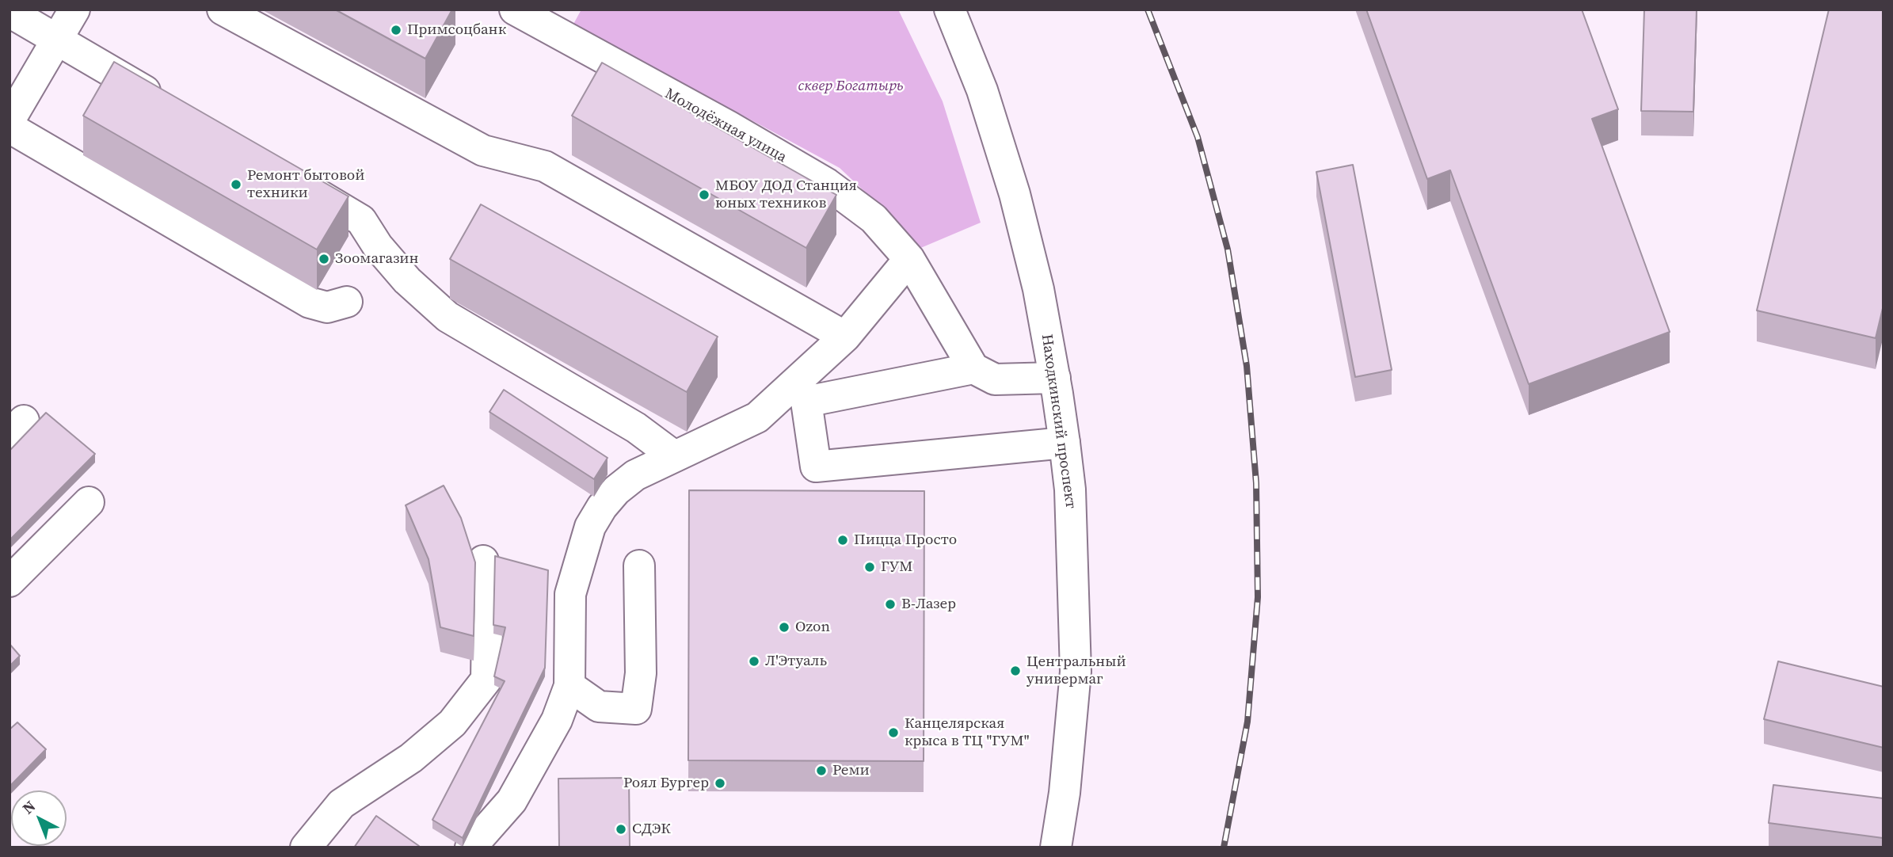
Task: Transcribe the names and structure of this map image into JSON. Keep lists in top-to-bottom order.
{
  "streets": {
    "main road": ["Молодёжная улица", "Находкинский проспект"]
  },
  "parks": ["сквер Богатырь"],
  "places": [
    "Примсоцбанк",
    "Ремонт бытовой техники",
    "МБОУ ДОД Станция юных техников",
    "Зоомагазин",
    "Пицца Просто",
    "ГУМ",
    "В-Лазер",
    "Ozon",
    "Л'Этуаль",
    "Центральный универмаг",
    "Канцелярская крыса в ТЦ \"ГУМ\"",
    "Реми",
    "Роял Бургер",
    "СДЭК"
  ],
  "north": "top left"
}
